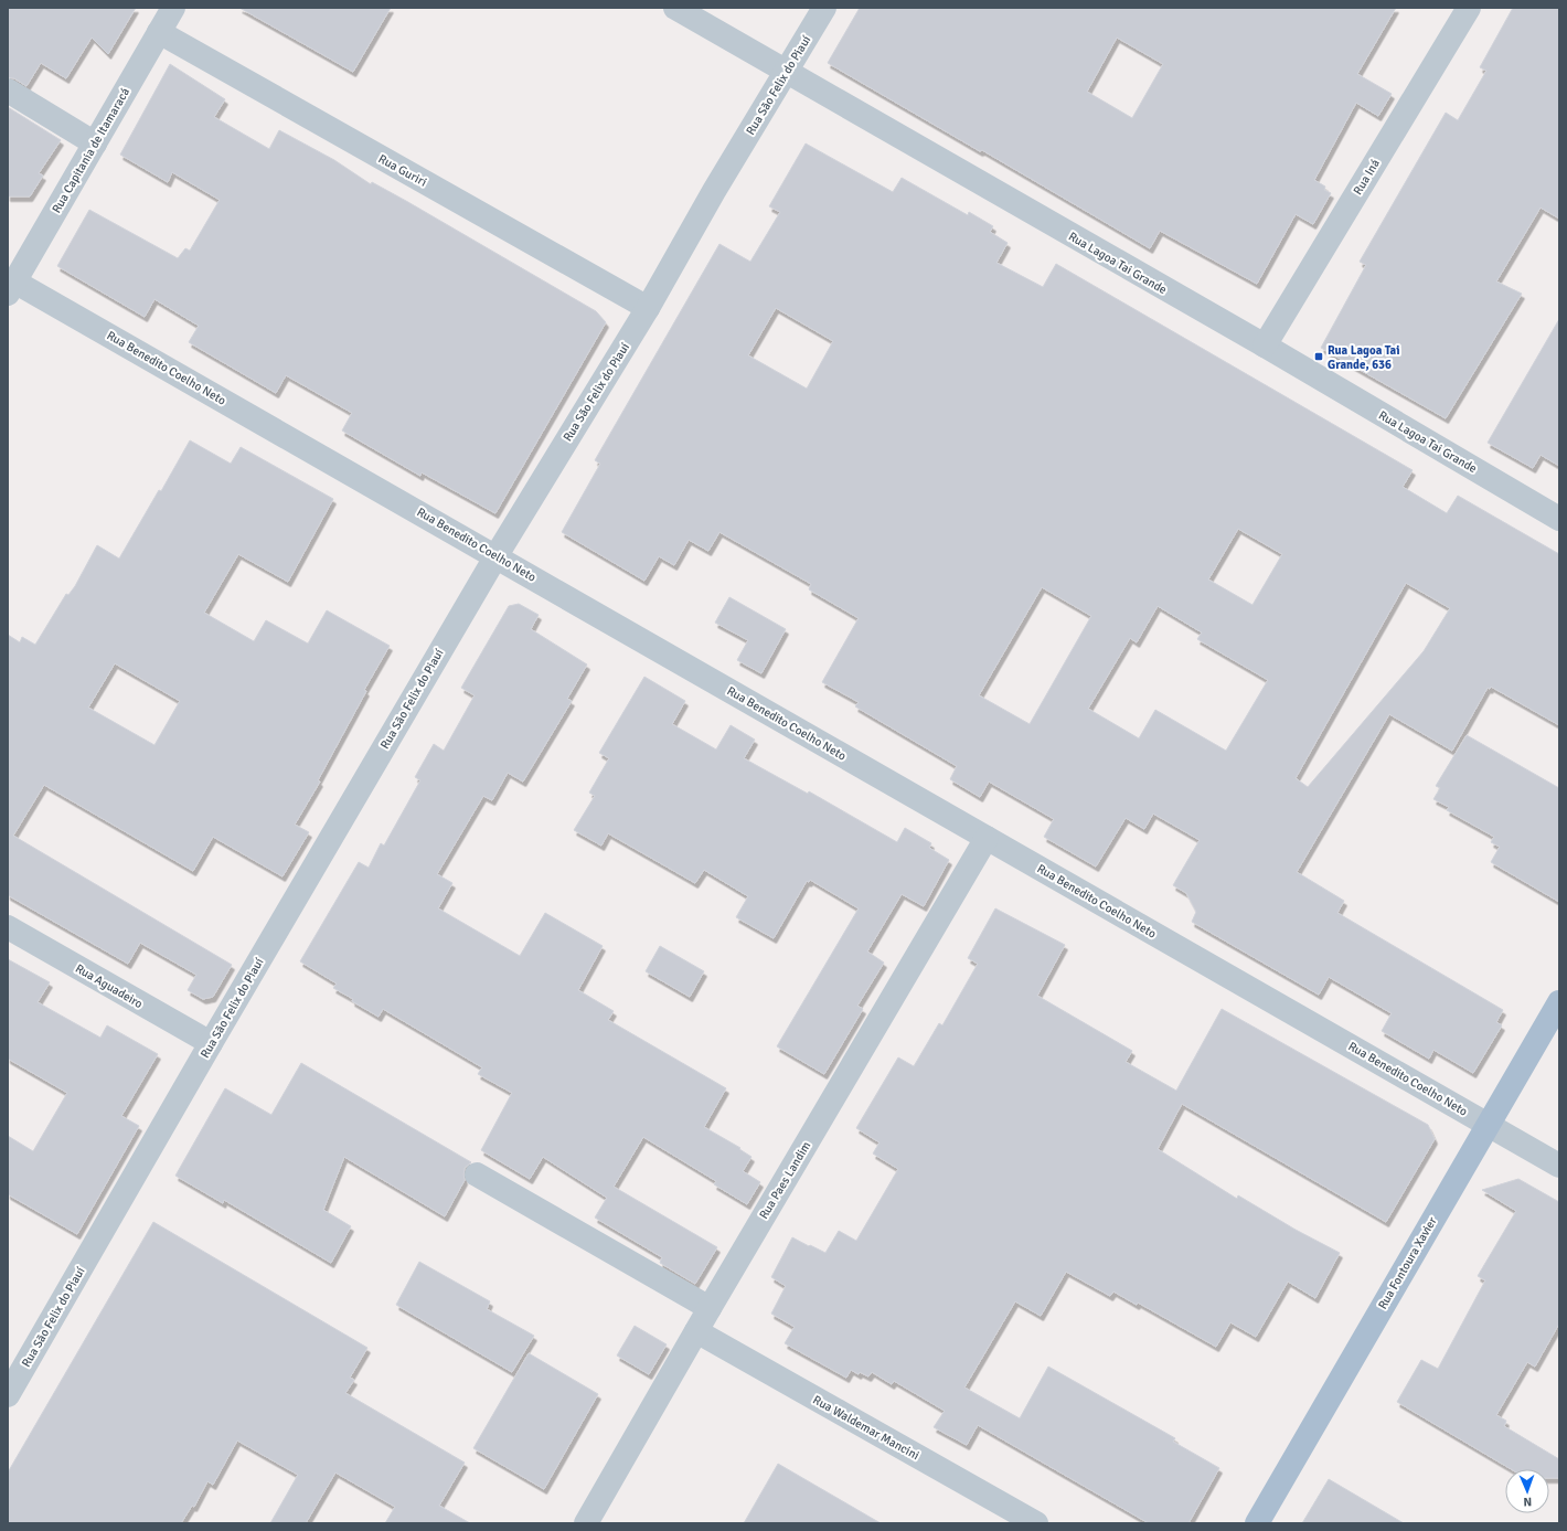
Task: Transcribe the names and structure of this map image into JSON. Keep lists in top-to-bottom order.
{
  "streets": {
    "main road": ["Rua Fontoura Xavier"],
    "street": [
      "Rua São Felix do Piauí",
      "Rua Capitania de Itamaracá",
      "Rua Guriri",
      "Rua Iná",
      "Rua Lagoa Tai Grande",
      "Rua Benedito Coelho Neto",
      "Rua Aguadeiro",
      "Rua Paes Landim",
      "Rua Waldemar Mancini"
    ]
  },
  "crossings": [
    ["Rua São Felix do Piauí", "Rua Guriri"],
    ["Rua São Felix do Piauí", "Rua Lagoa Tai Grande"],
    ["Rua São Felix do Piauí", "Rua Benedito Coelho Neto"],
    ["Rua São Felix do Piauí", "Rua Aguadeiro"],
    ["Rua Capitania de Itamaracá", "Rua Guriri"],
    ["Rua Capitania de Itamaracá", "Rua Benedito Coelho Neto"],
    ["Rua Iná", "Rua Lagoa Tai Grande"],
    ["Rua Benedito Coelho Neto", "Rua Paes Landim"],
    ["Rua Benedito Coelho Neto", "Rua Fontoura Xavier"],
    ["Rua Paes Landim", "Rua Waldemar Mancini"]
  ],
  "places": {
    "transit": ["Rua Lagoa Tai Grande, 636"]
  },
  "north": "bottom"
}
